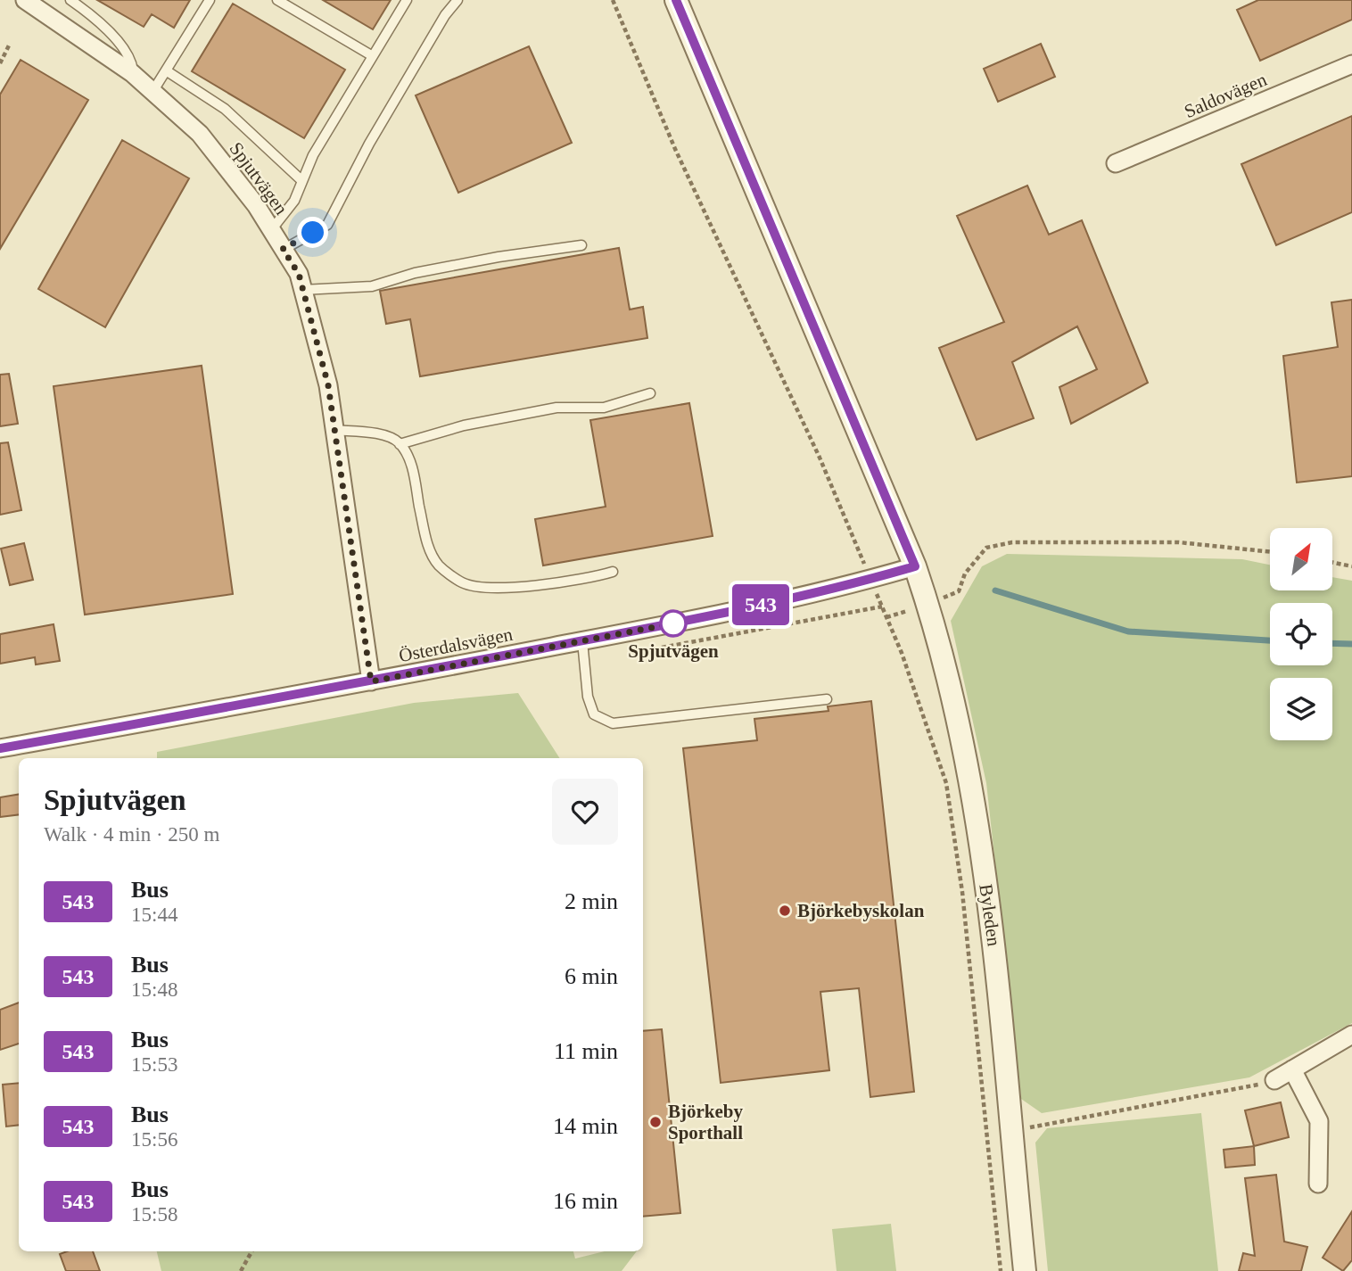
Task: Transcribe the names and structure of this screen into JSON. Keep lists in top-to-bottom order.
{
  "streets": {
    "street": [
      "Saldovägen",
      "Spjutvägen",
      "Österdalsvägen",
      "Byleden"
    ]
  },
  "crossings": [
    ["Spjutvägen", "Österdalsvägen"],
    ["Österdalsvägen", "Byleden"]
  ],
  "places": ["Spjutvägen", "Björkebyskolan", "Björkeby Sporthall"],
  "lines": ["bus line 543"],
  "north": "top right",
  "page": {
    "on_map": "543",
    "heading": ["Spjutvägen", "Walk · 4 min · 250 m"],
    "list": [
      {
        "mark": "543",
        "name": "Bus",
        "note": "15:44",
        "value": "2 min"
      },
      {
        "mark": "543",
        "name": "Bus",
        "note": "15:48",
        "value": "6 min"
      },
      {
        "mark": "543",
        "name": "Bus",
        "note": "15:53",
        "value": "11 min"
      },
      {
        "mark": "543",
        "name": "Bus",
        "note": "15:56",
        "value": "14 min"
      },
      {
        "mark": "543",
        "name": "Bus",
        "note": "15:58",
        "value": "16 min"
      }
    ]
  }
}
